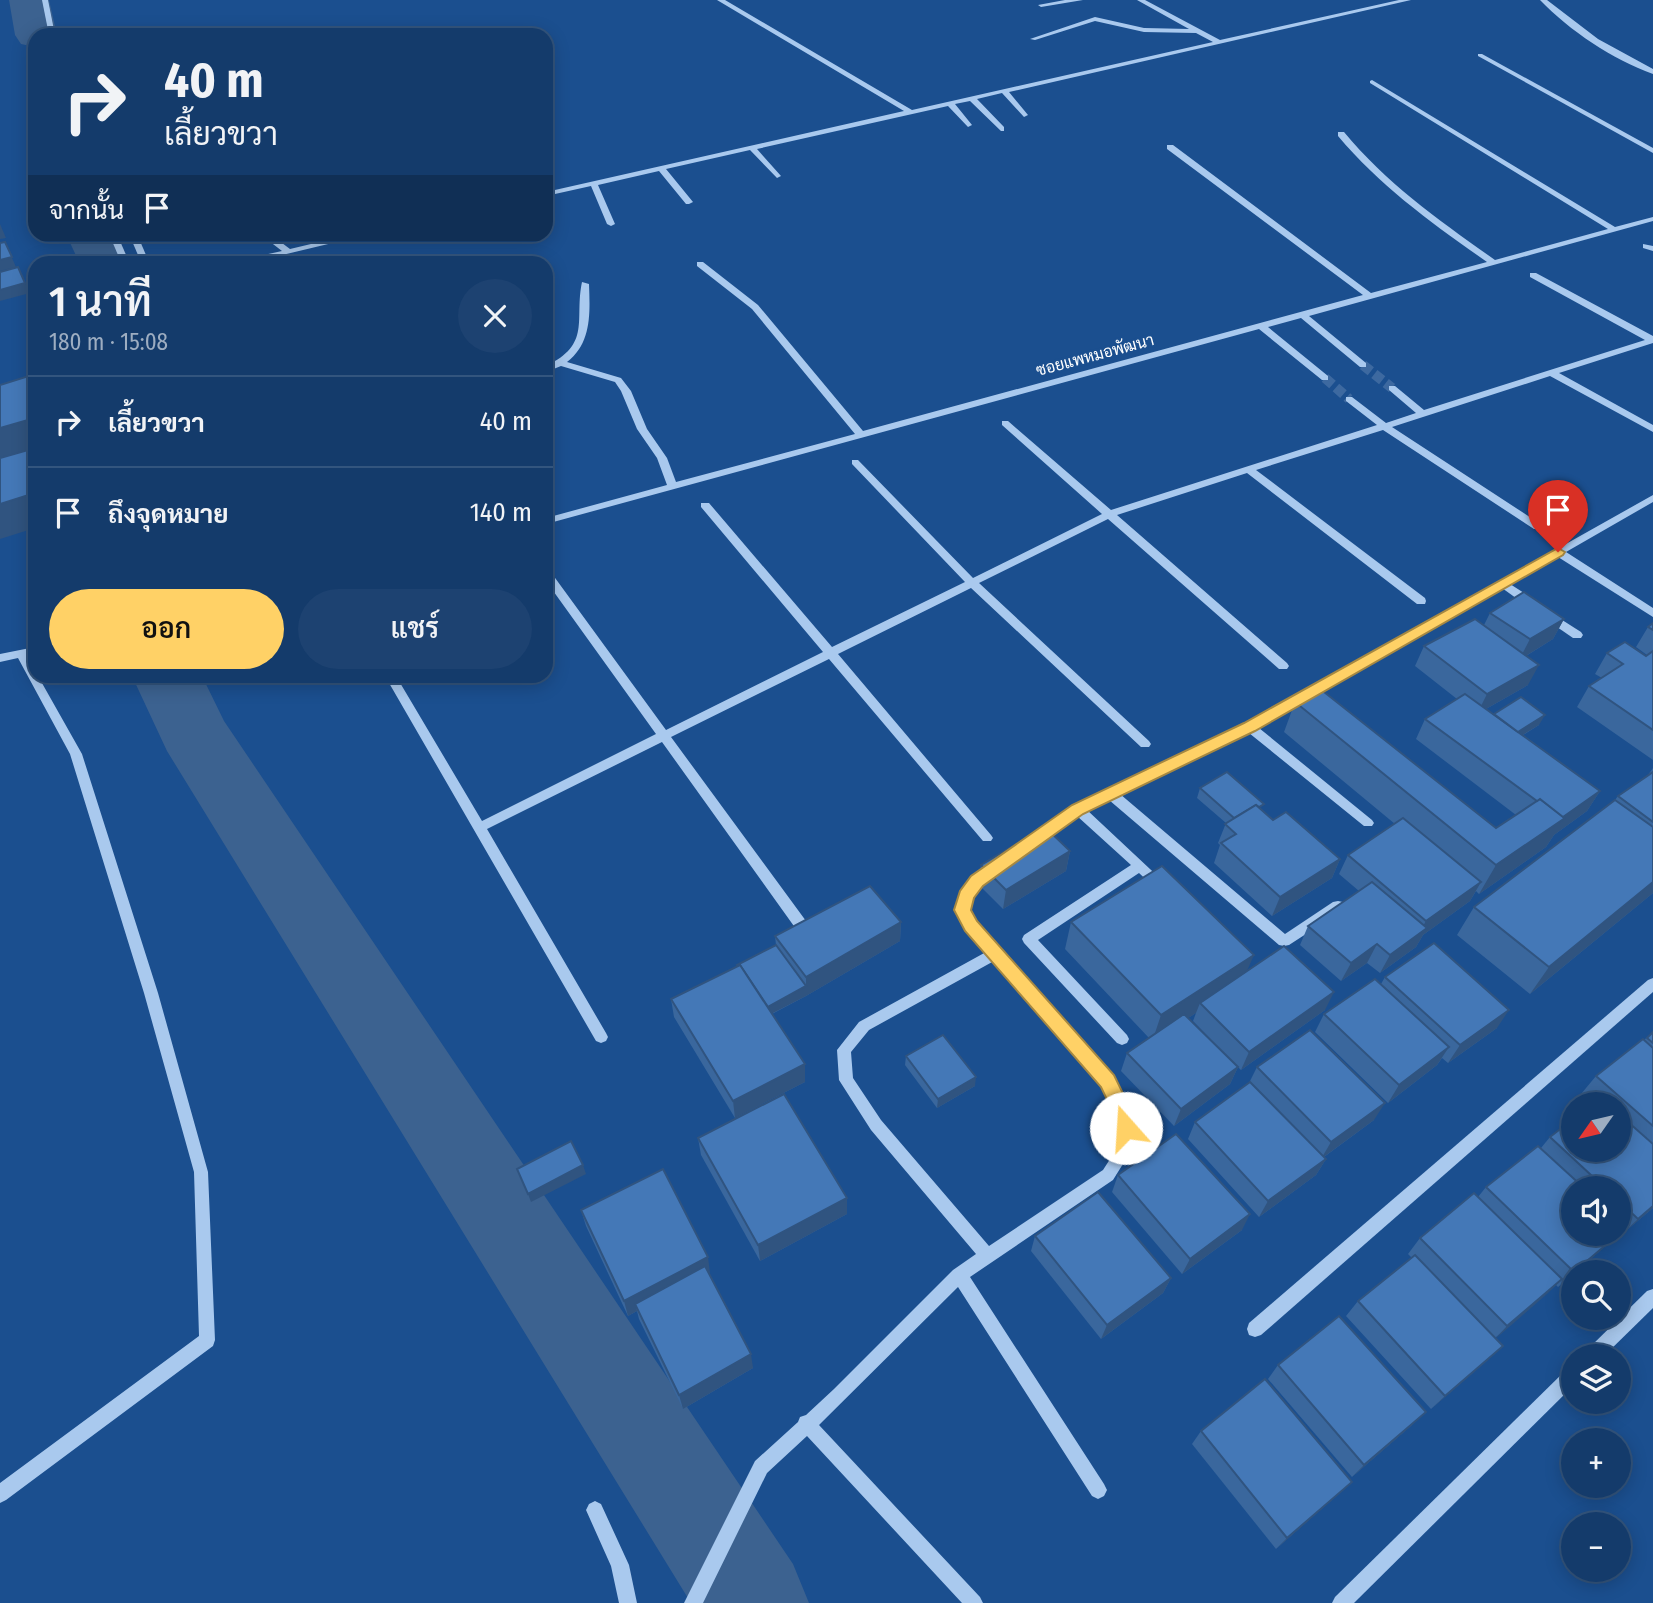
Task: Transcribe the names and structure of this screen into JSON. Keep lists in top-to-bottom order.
{
  "streets": {
    "street": ["ซอยแพหมอพัฒนา"]
  },
  "north": "bottom left",
  "page": {
    "turn": ["40 m", "เลี้ยวขวา"],
    "then": "จากนั้น",
    "heading": ["1 นาที", "180 m · 15:08"],
    "list": [
      {
        "name": "เลี้ยวขวา",
        "value": "40 m"
      },
      {
        "name": "ถึงจุดหมาย",
        "value": "140 m"
      }
    ],
    "buttons": ["ออก", "แชร์"],
    "map_buttons": ["+", "−"]
  }
}
